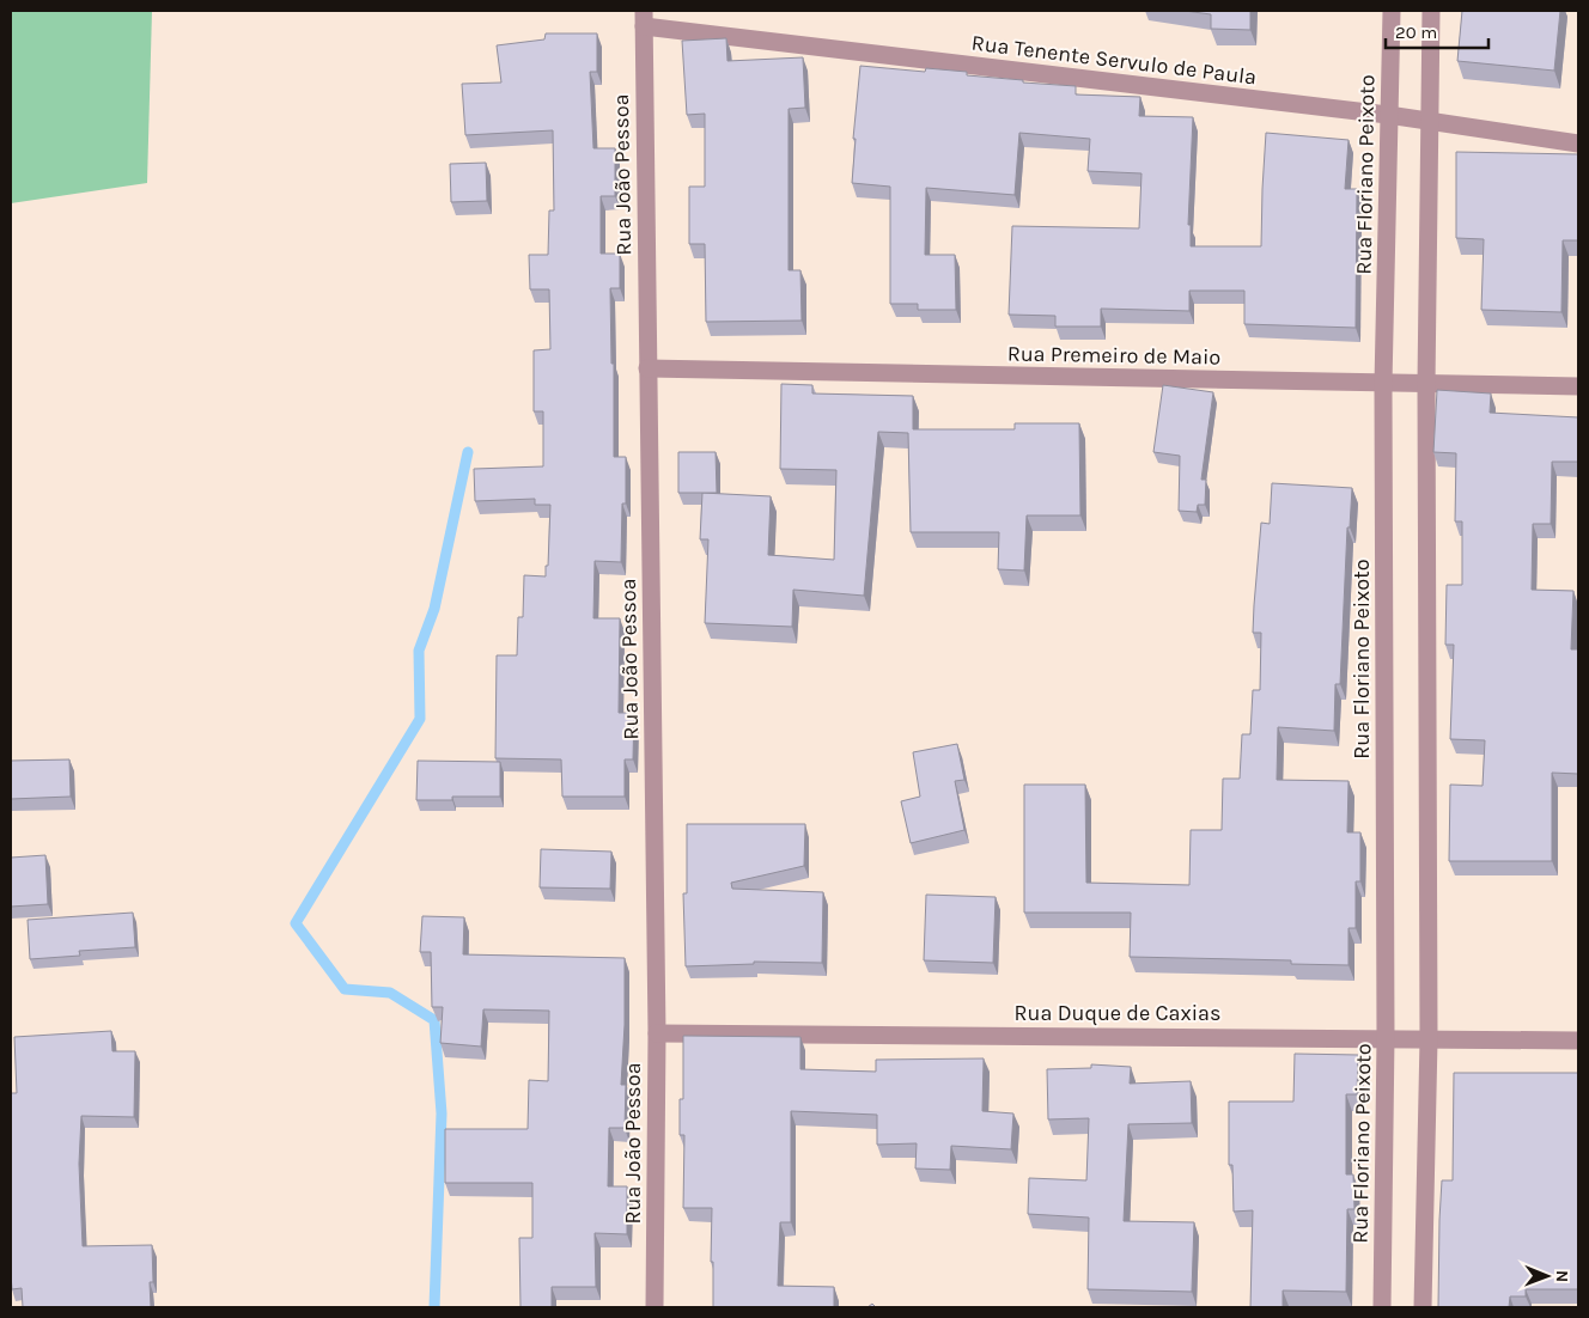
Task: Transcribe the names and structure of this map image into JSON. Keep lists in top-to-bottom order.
{
  "streets": {
    "street": [
      "Rua Tenente Servulo de Paula",
      "Rua João Pessoa",
      "Rua Floriano Peixoto",
      "Rua Premeiro de Maio",
      "Rua Duque de Caxias"
    ]
  },
  "crossings": [
    ["Rua Tenente Servulo de Paula", "Rua João Pessoa"],
    ["Rua Tenente Servulo de Paula", "Rua Floriano Peixoto"],
    ["Rua João Pessoa", "Rua Premeiro de Maio"],
    ["Rua João Pessoa", "Rua Duque de Caxias"],
    ["Rua Floriano Peixoto", "Rua Premeiro de Maio"],
    ["Rua Floriano Peixoto", "Rua Duque de Caxias"]
  ],
  "scale_bar": "20 m",
  "north": "right"
}
